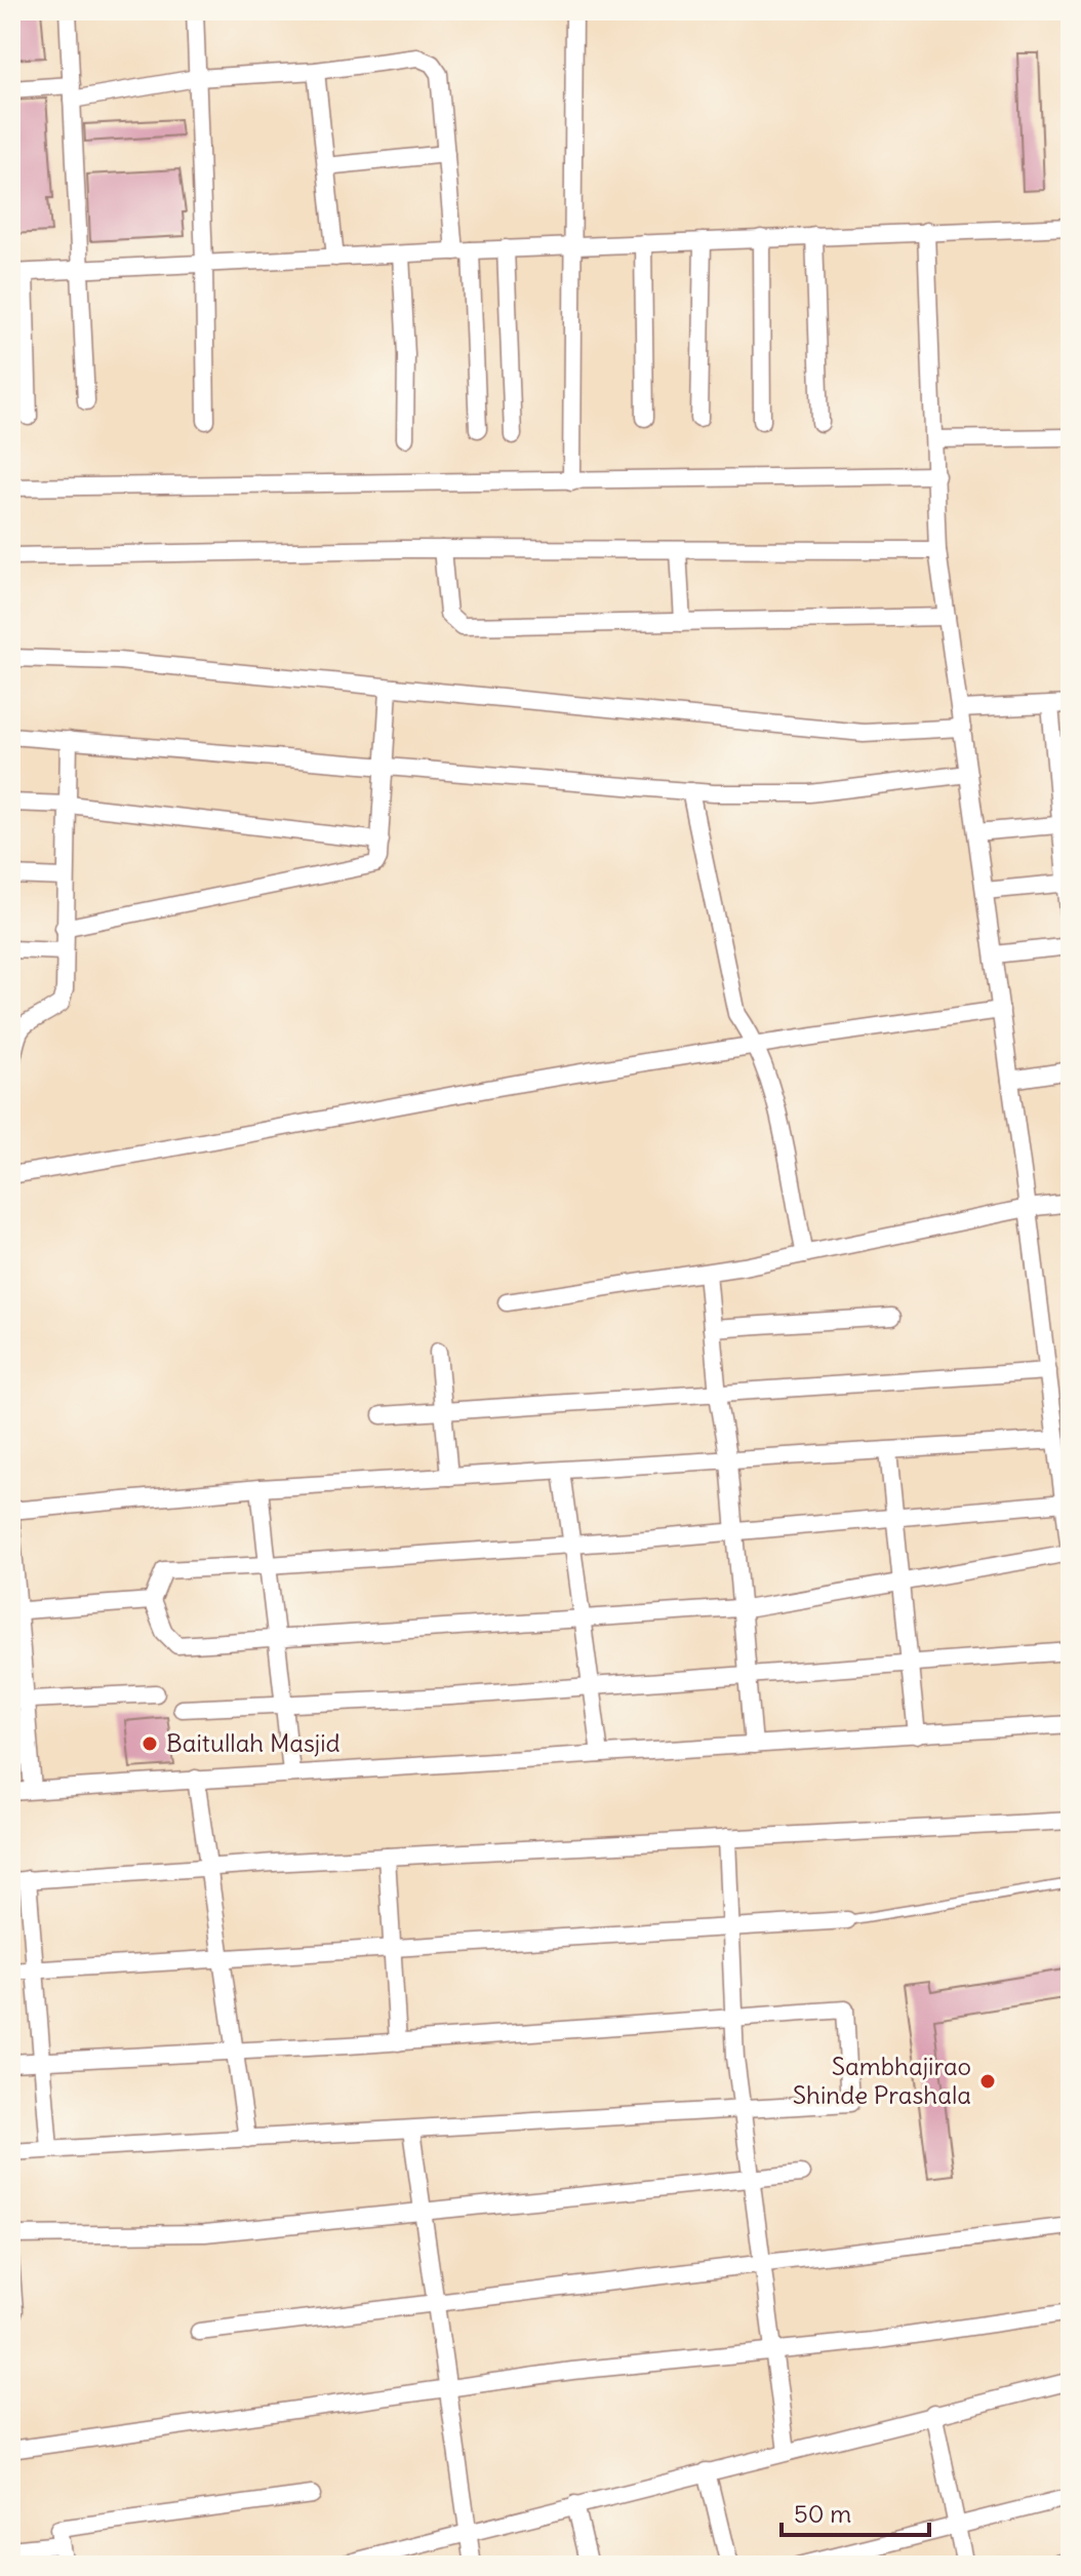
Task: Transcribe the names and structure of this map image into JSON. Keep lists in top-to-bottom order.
{
  "places": ["Baitullah Masjid", "Sambhajirao Shinde Prashala"],
  "scale_bar": "50 m"
}
